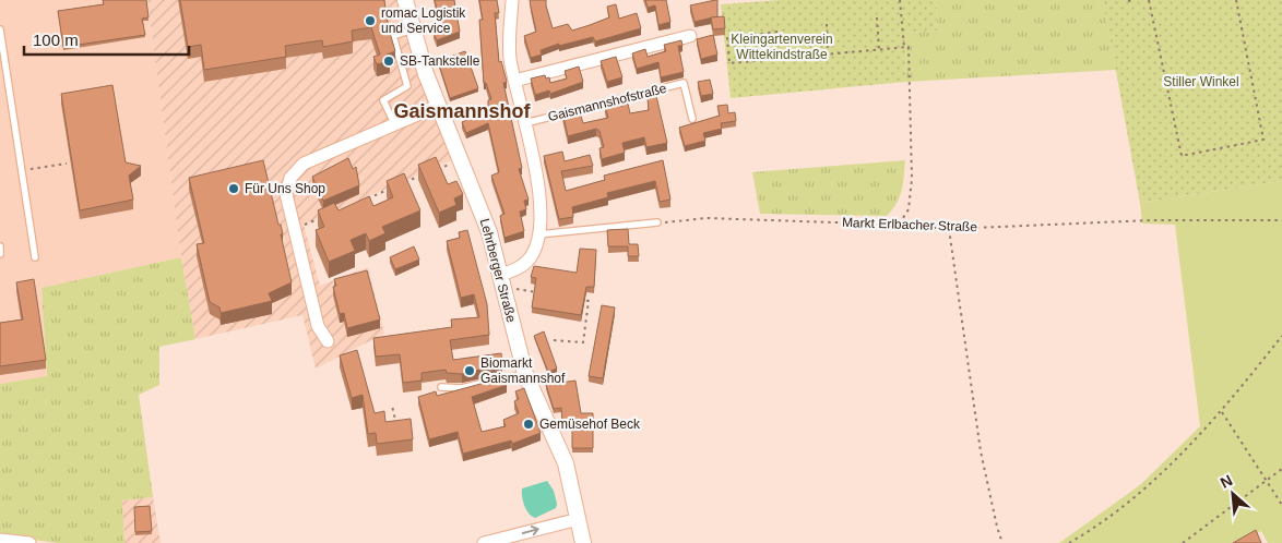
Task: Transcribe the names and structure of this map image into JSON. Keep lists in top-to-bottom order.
{
  "streets": {
    "street": ["Lehrberger Straße"],
    "lane": ["Gaismannshofstraße"],
    "path": ["Markt Erlbacher Straße"]
  },
  "districts": ["Gaismannshof"],
  "parks": ["Kleingartenverein Wittekindstraße", "Stiller Winkel"],
  "places": [
    "romac Logistik und Service",
    "SB-Tankstelle",
    "Für Uns Shop",
    "Biomarkt Gaismannshof",
    "Gemüsehof Beck"
  ],
  "scale_bar": "100 m",
  "north": "top left"
}
